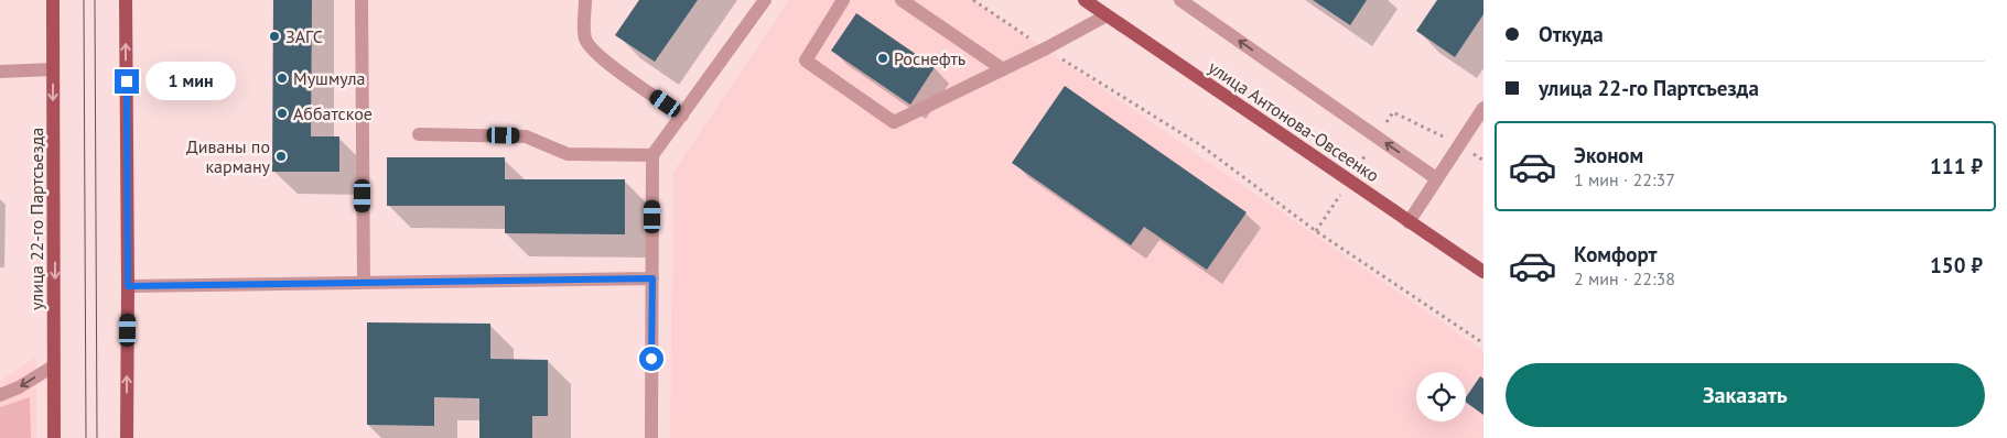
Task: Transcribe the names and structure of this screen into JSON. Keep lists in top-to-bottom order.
{
  "streets": {
    "main road": ["улица Антонова-Овсеенко", "улица 22-го Партсъезда"]
  },
  "places": [
    "ЗАГС",
    "Роснефть",
    "Мушмула",
    "Аббатское",
    "Диваны по карману"
  ],
  "page": {
    "banner": ["Откуда", "улица 22-го Партсъезда"],
    "bubble": "1 мин",
    "list": [
      {
        "name": "Эконом",
        "note": "1 мин · 22:37",
        "value": "111 ₽"
      },
      {
        "name": "Комфорт",
        "note": "2 мин · 22:38",
        "value": "150 ₽"
      }
    ],
    "buttons": "Заказать"
  }
}
